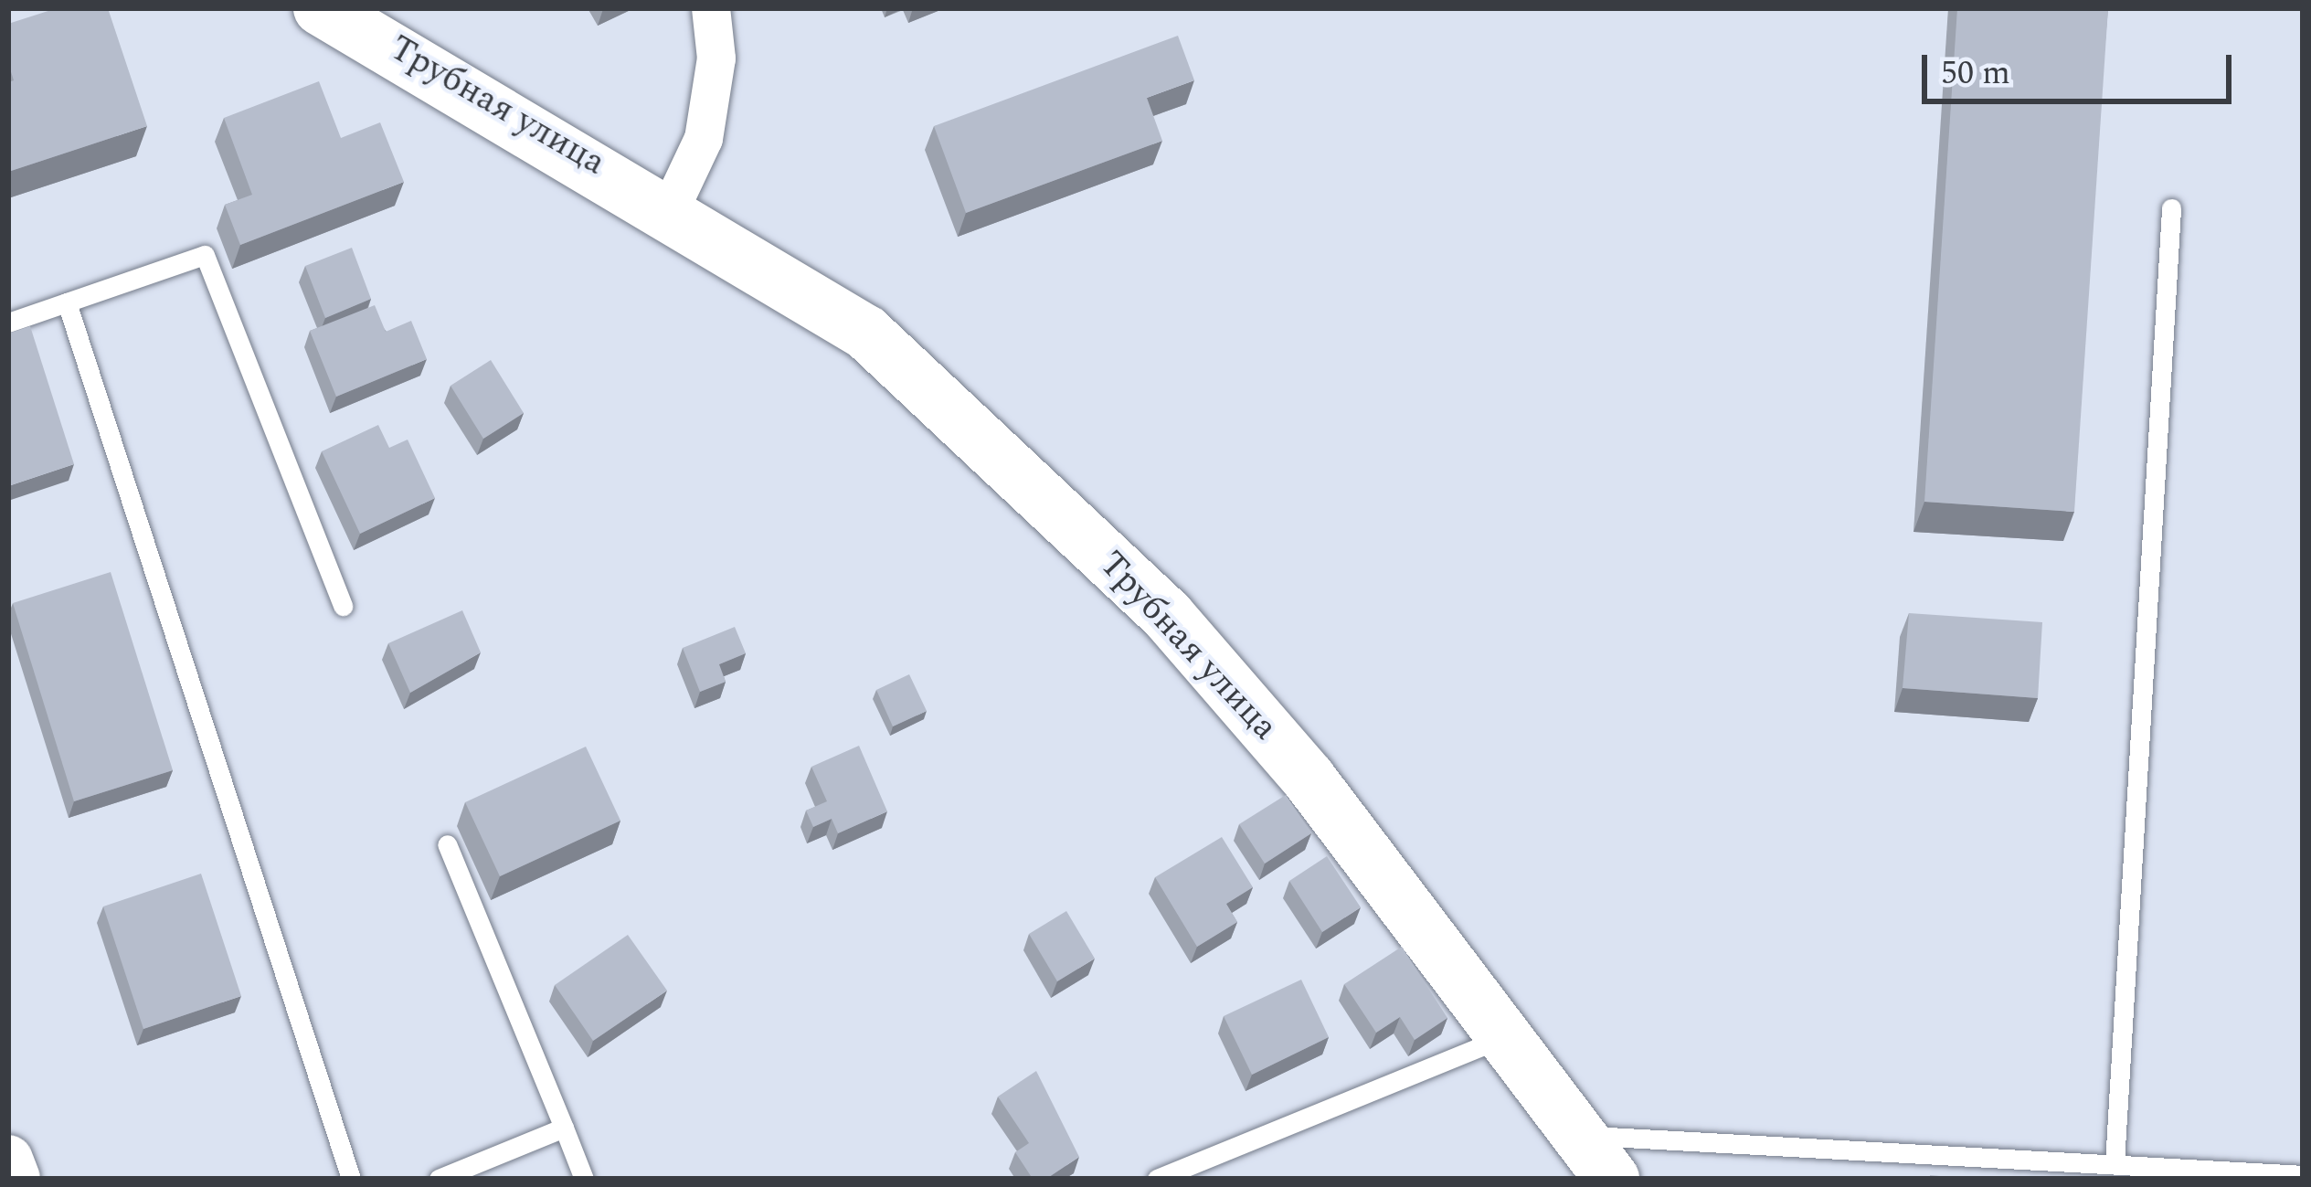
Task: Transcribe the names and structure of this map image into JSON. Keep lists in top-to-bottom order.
{
  "streets": {
    "main road": ["Трубная улица"]
  },
  "scale_bar": "50 m"
}
